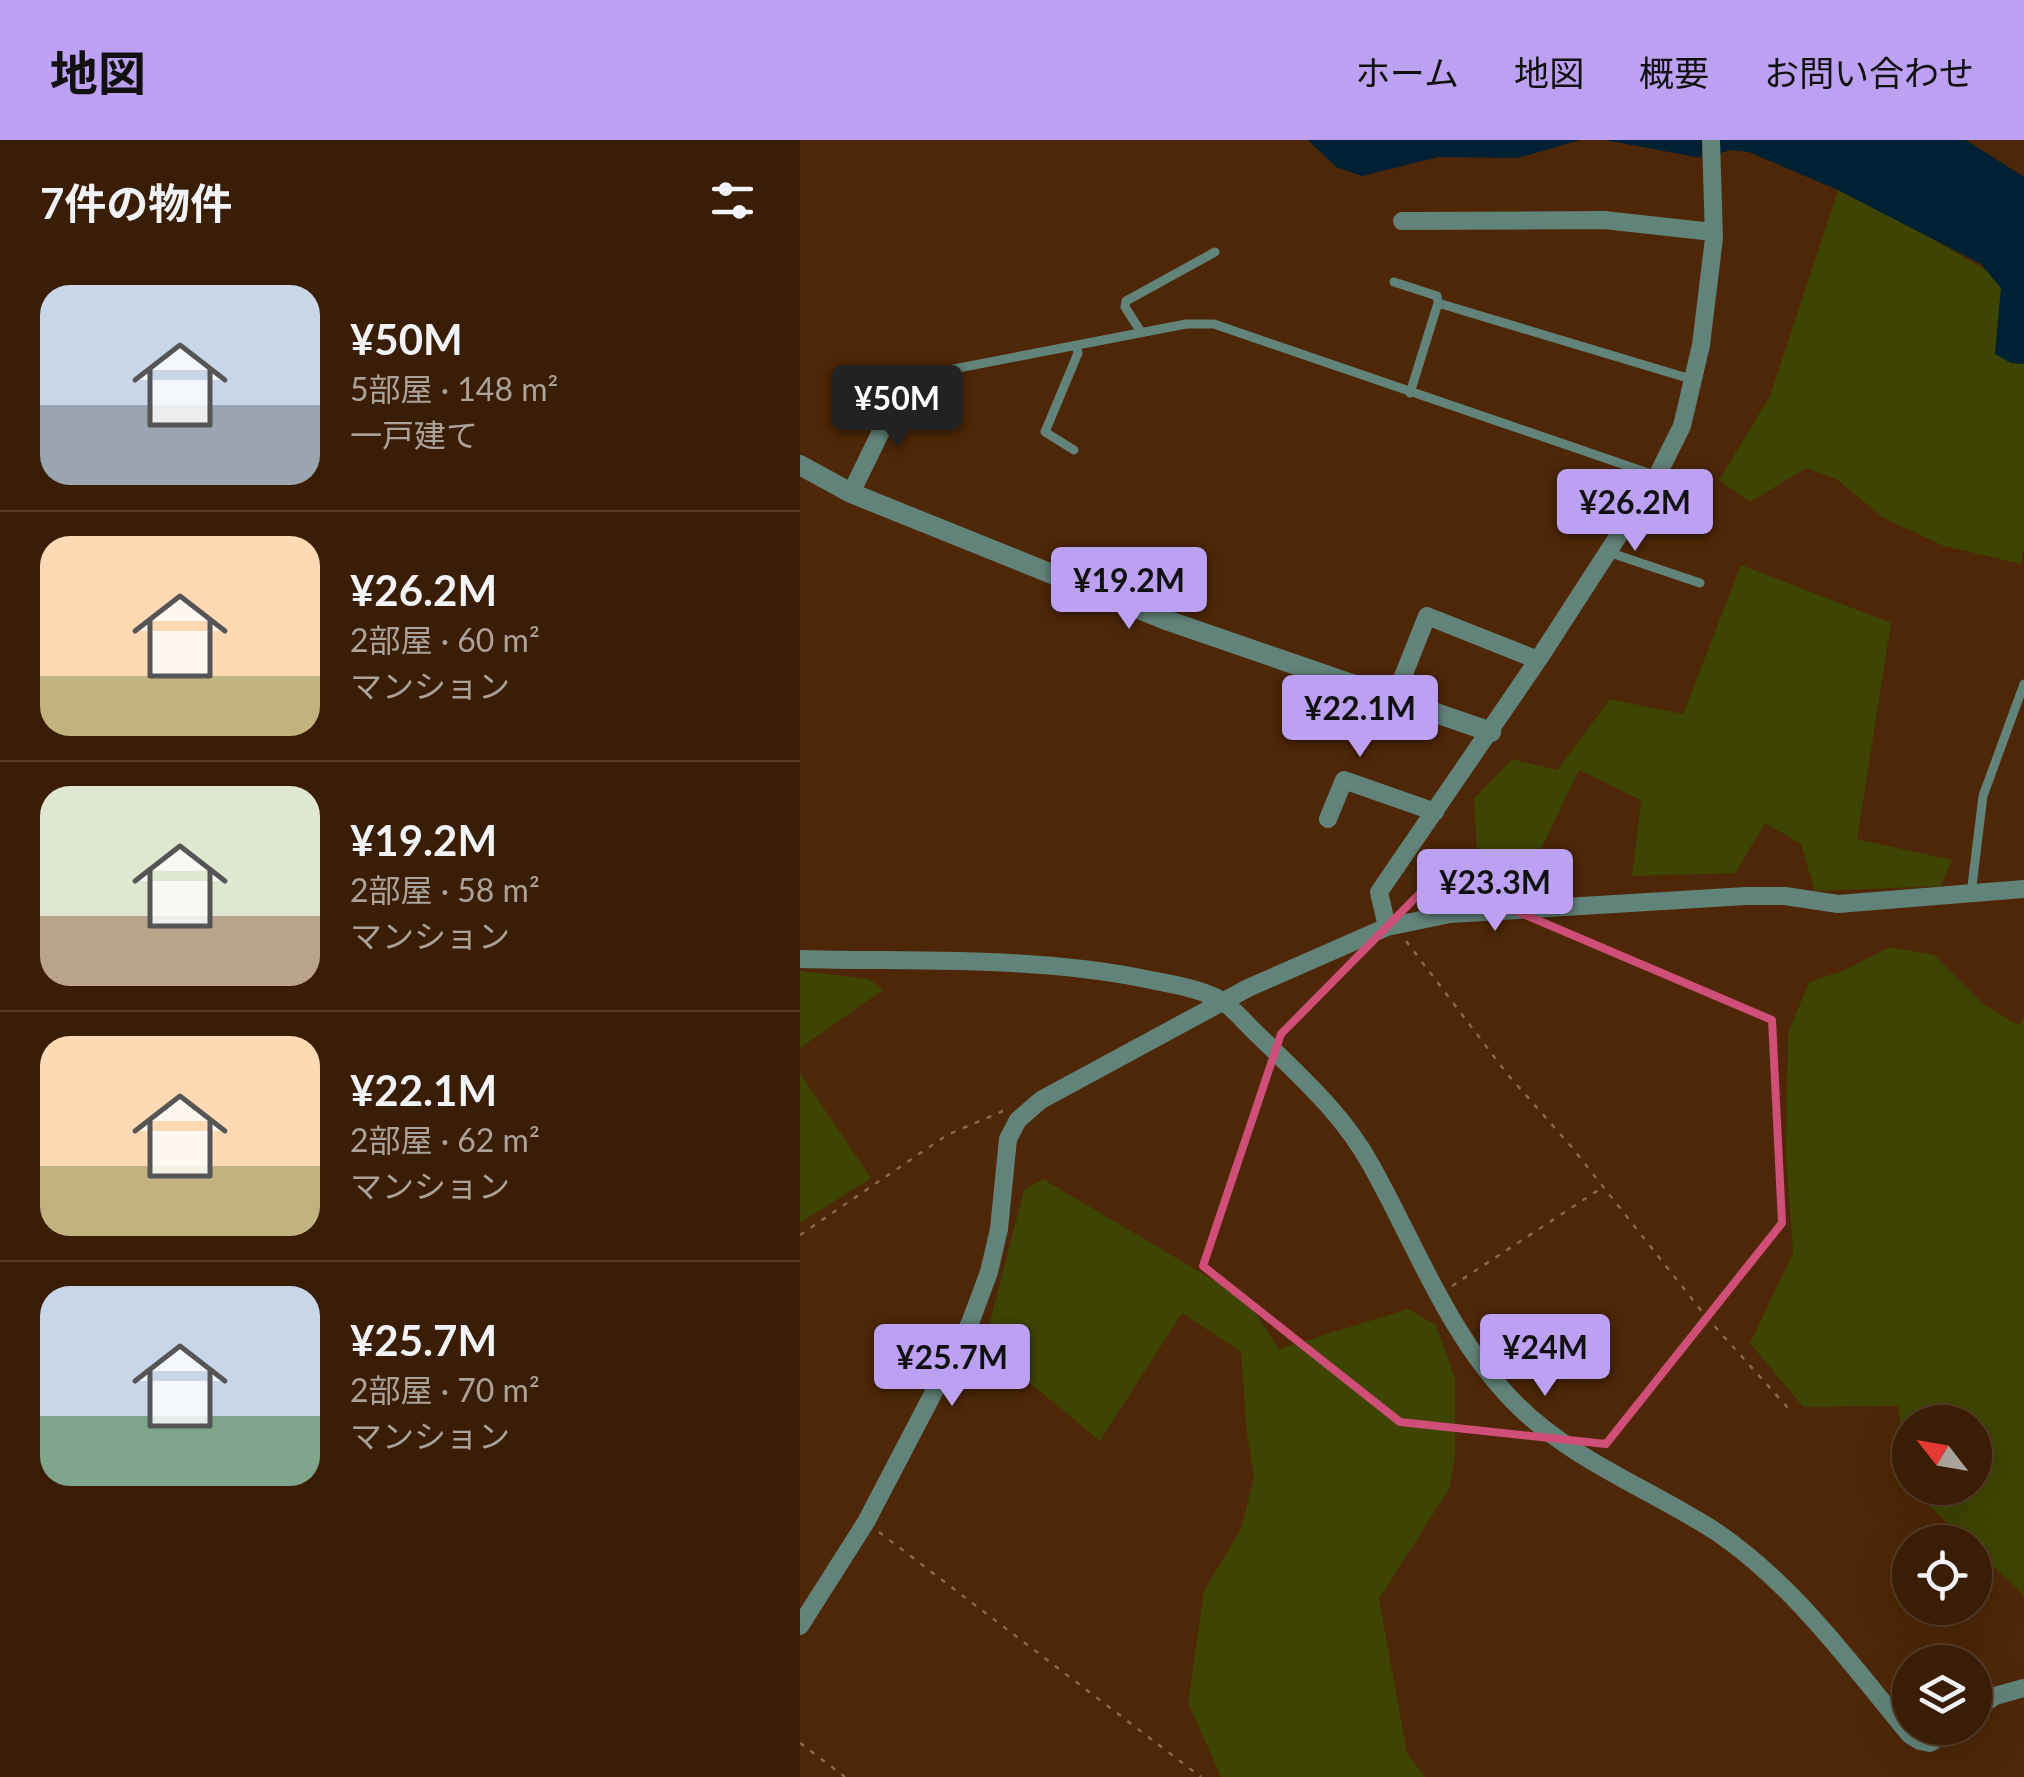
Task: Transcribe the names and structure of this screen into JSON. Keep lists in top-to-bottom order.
{
  "north": "top left",
  "page": {
    "header": "地図",
    "nav": [
      "ホーム",
      "地図",
      "概要",
      "お問い合わせ"
    ],
    "heading": "7件の物件",
    "list": [
      {
        "name": "¥50M",
        "note": "5部屋 · 148 m² · 一戸建て"
      },
      {
        "name": "¥26.2M",
        "note": "2部屋 · 60 m² · マンション"
      },
      {
        "name": "¥19.2M",
        "note": "2部屋 · 58 m² · マンション"
      },
      {
        "name": "¥22.1M",
        "note": "2部屋 · 62 m² · マンション"
      },
      {
        "name": "¥25.7M",
        "note": "2部屋 · 70 m² · マンション"
      }
    ],
    "price": [
      "¥50M",
      "¥26.2M",
      "¥19.2M",
      "¥22.1M",
      "¥23.3M",
      "¥24M",
      "¥25.7M"
    ]
  }
}
